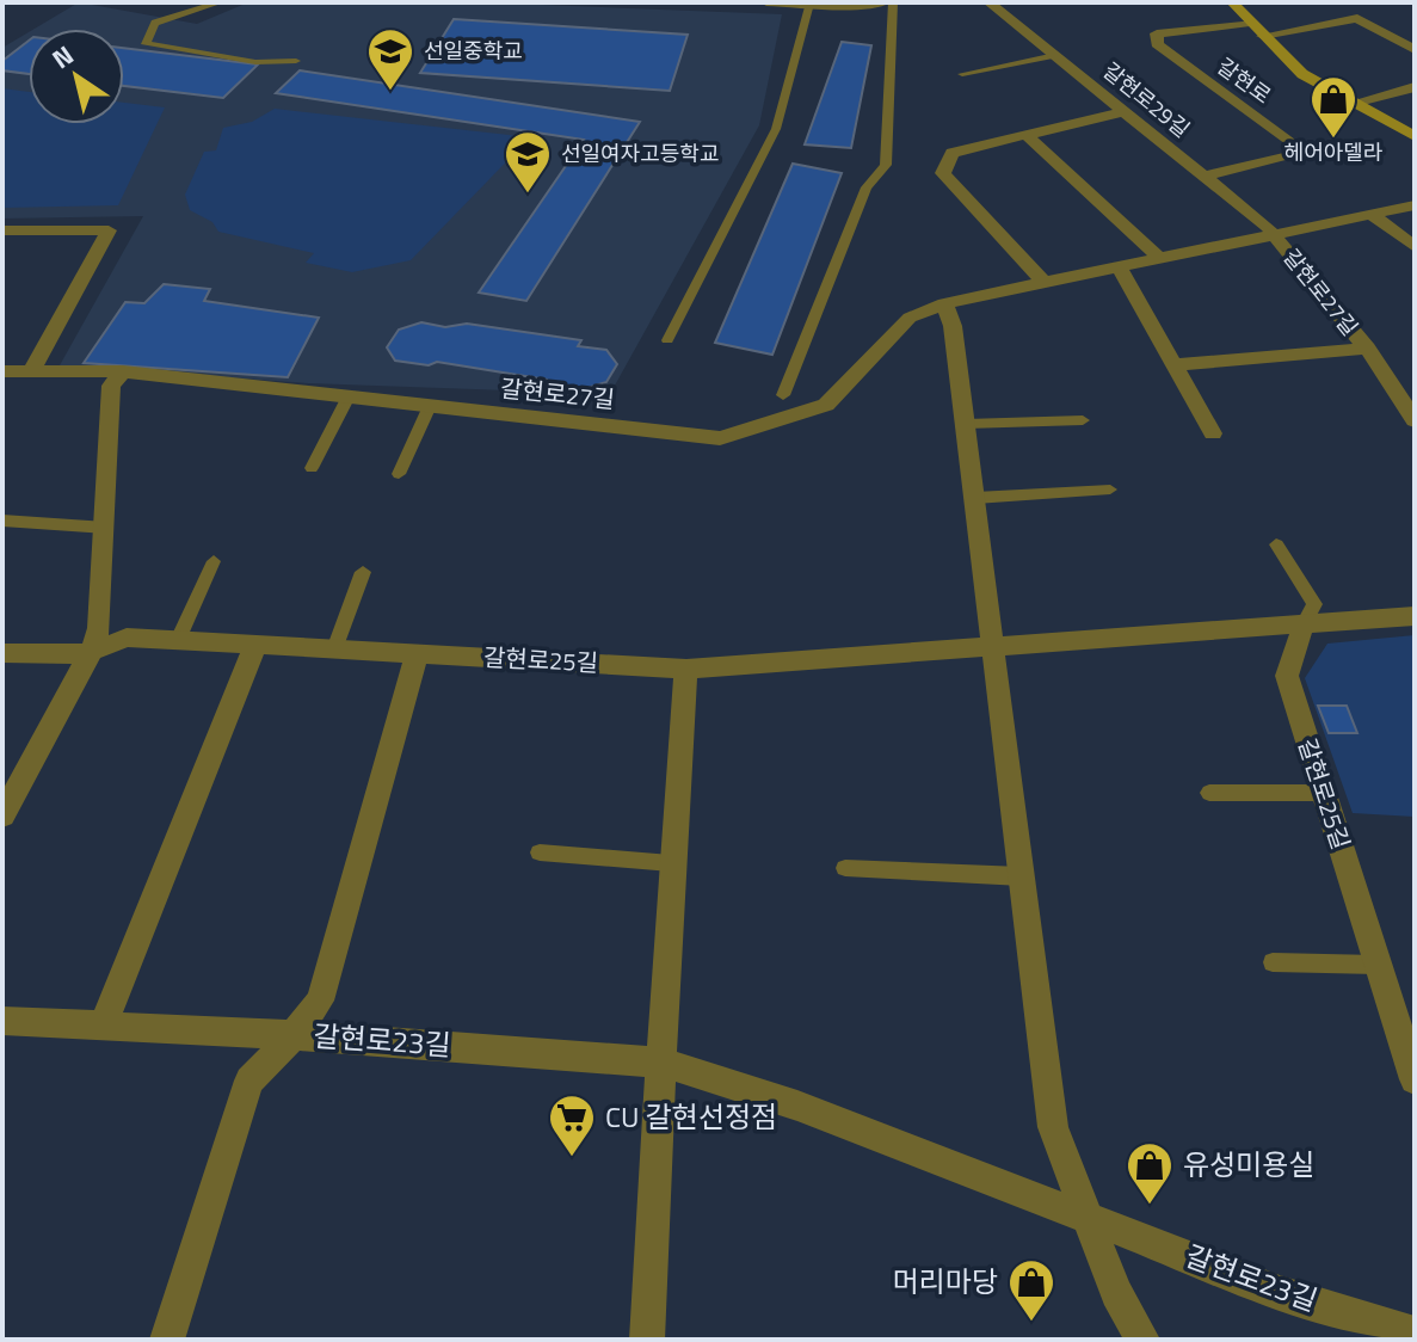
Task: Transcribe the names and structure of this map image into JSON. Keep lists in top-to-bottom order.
{
  "streets": {
    "main road": ["갈현로"],
    "street": [
      "갈현로29길",
      "갈현로27길",
      "갈현로25길",
      "갈현로23길"
    ]
  },
  "crossings": [
    ["갈현로", "갈현로29길"],
    ["갈현로29길", "갈현로27길"]
  ],
  "places": {
    "school or university": ["선일중학교", "선일여자고등학교"],
    "shop": ["헤어아델라", "유성미용실", "머리마당"],
    "supermarket": ["CU 갈현선정점"]
  },
  "north": "top left"
}
